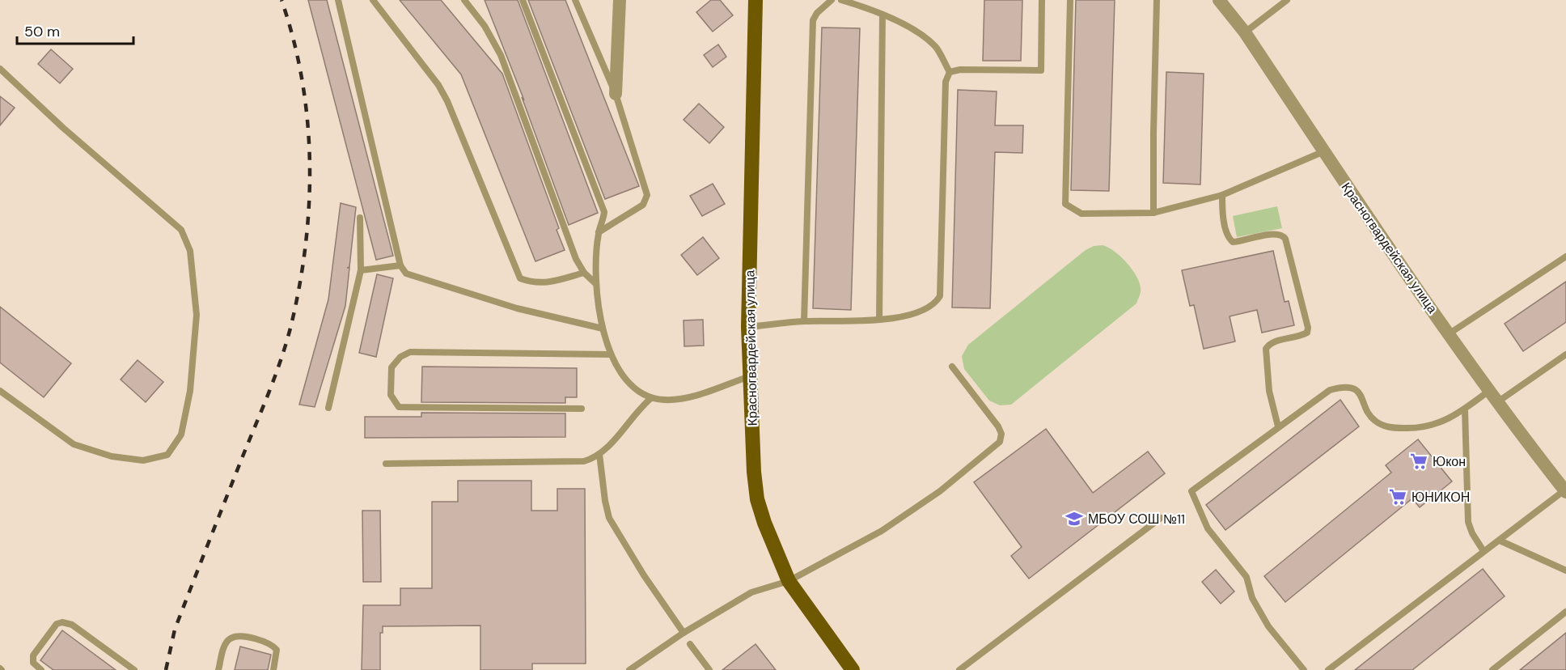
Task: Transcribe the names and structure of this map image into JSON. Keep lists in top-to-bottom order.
{
  "streets": {
    "main road": ["Красногвардейская улица"]
  },
  "places": {
    "supermarket": ["Юкон", "ЮНИКОН"],
    "school or university": ["МБОУ СОШ №11"]
  },
  "scale_bar": "50 m"
}
